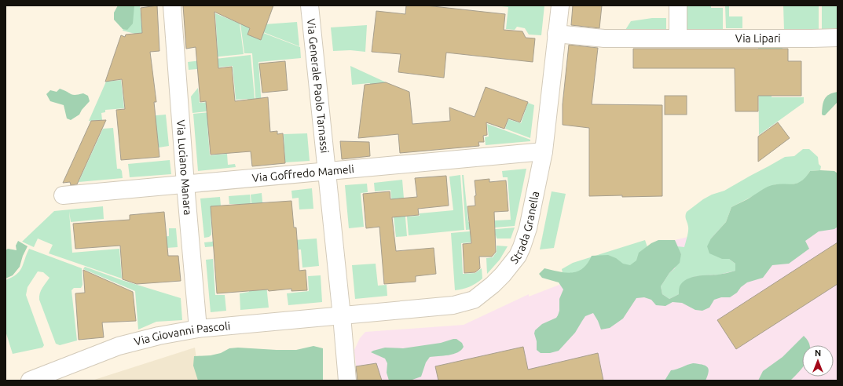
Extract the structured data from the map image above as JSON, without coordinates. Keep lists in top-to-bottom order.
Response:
{
  "streets": {
    "street": [
      "Via Lipari",
      "Via Generale Paolo Tarnassi",
      "Via Luciano Manara",
      "Via Goffredo Mameli",
      "Strada Granella",
      "Via Giovanni Pascoli"
    ]
  },
  "crossings": [
    ["Via Lipari", "Strada Granella"],
    ["Via Generale Paolo Tarnassi", "Via Goffredo Mameli"],
    ["Via Generale Paolo Tarnassi", "Strada Granella"],
    ["Via Generale Paolo Tarnassi", "Via Giovanni Pascoli"],
    ["Via Luciano Manara", "Via Goffredo Mameli"],
    ["Via Luciano Manara", "Via Giovanni Pascoli"],
    ["Via Goffredo Mameli", "Strada Granella"],
    ["Strada Granella", "Via Giovanni Pascoli"]
  ],
  "north": "top"
}
